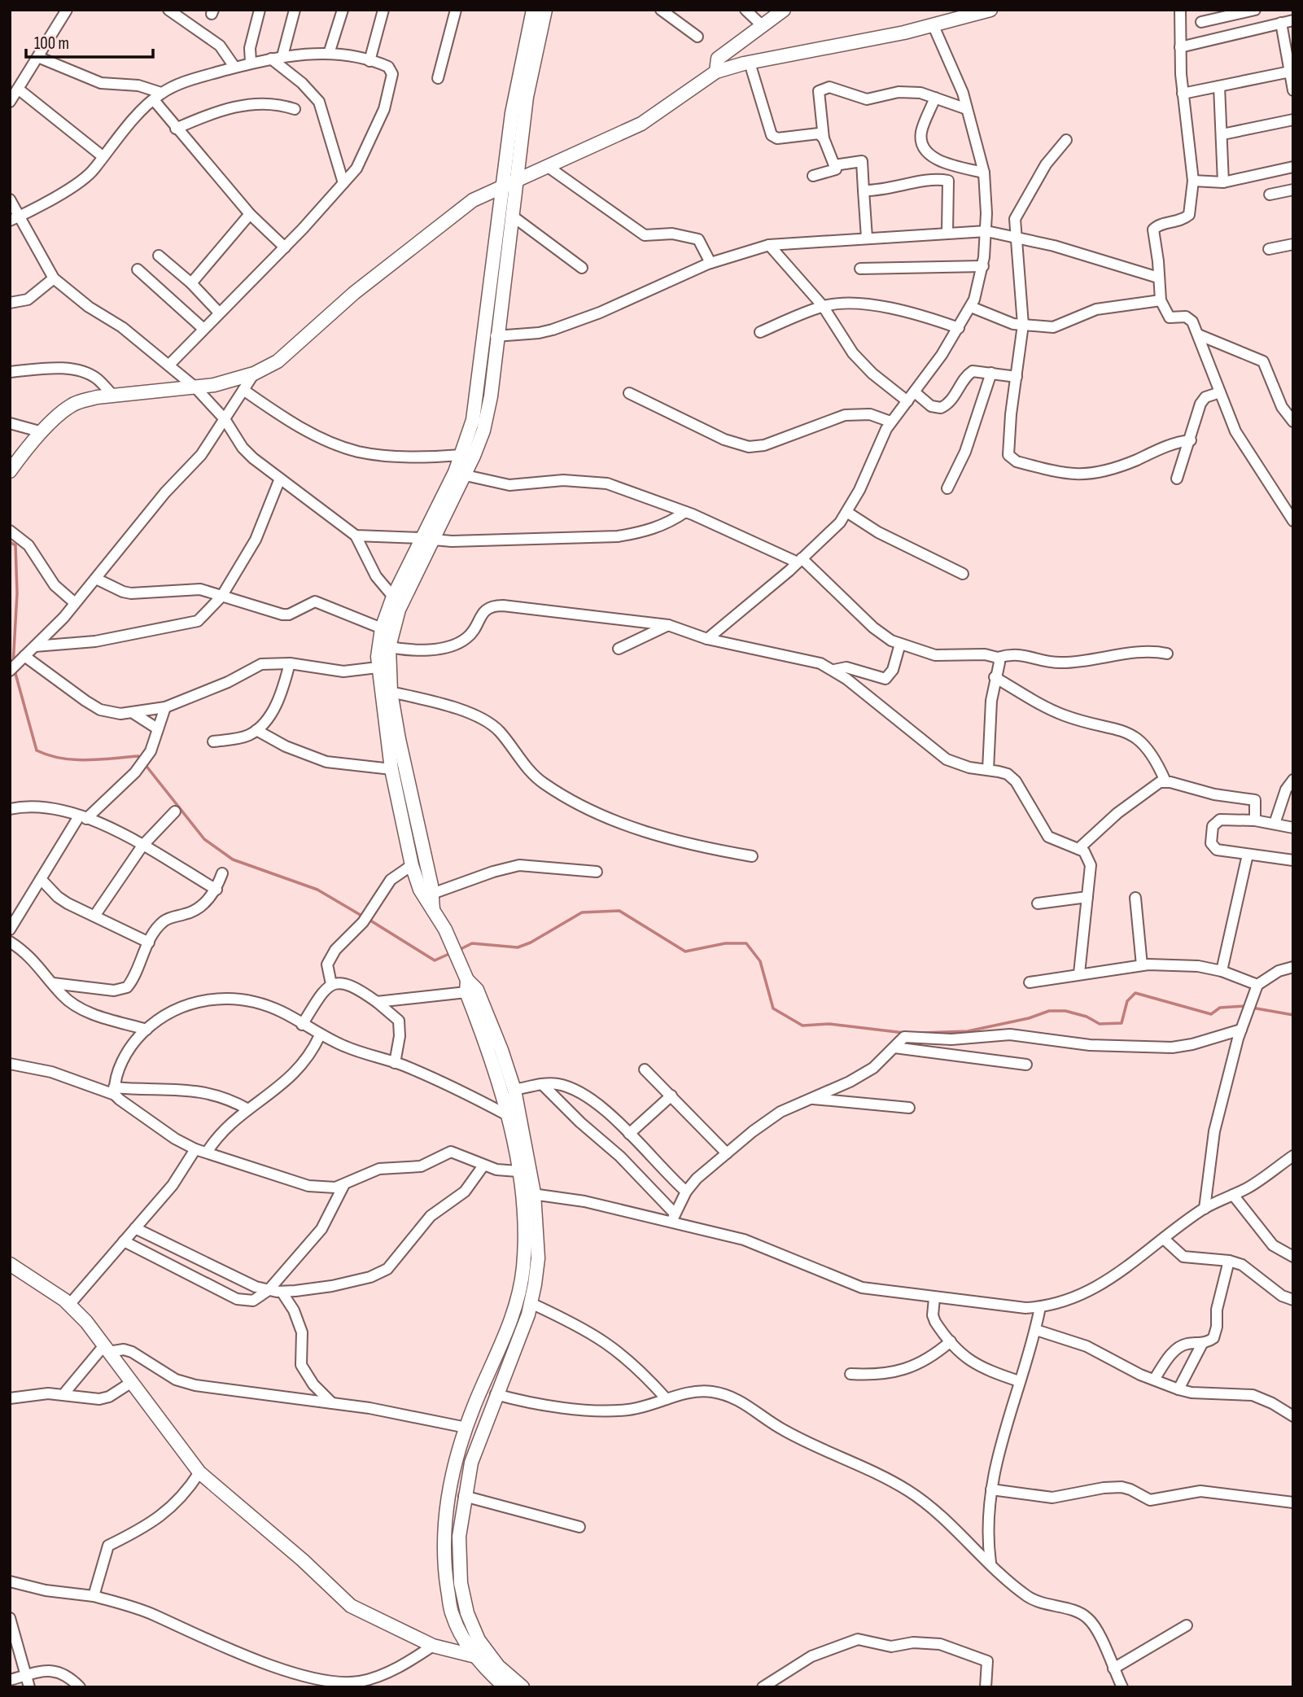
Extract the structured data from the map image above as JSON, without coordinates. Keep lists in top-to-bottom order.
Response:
{
  "scale_bar": "100 m"
}
